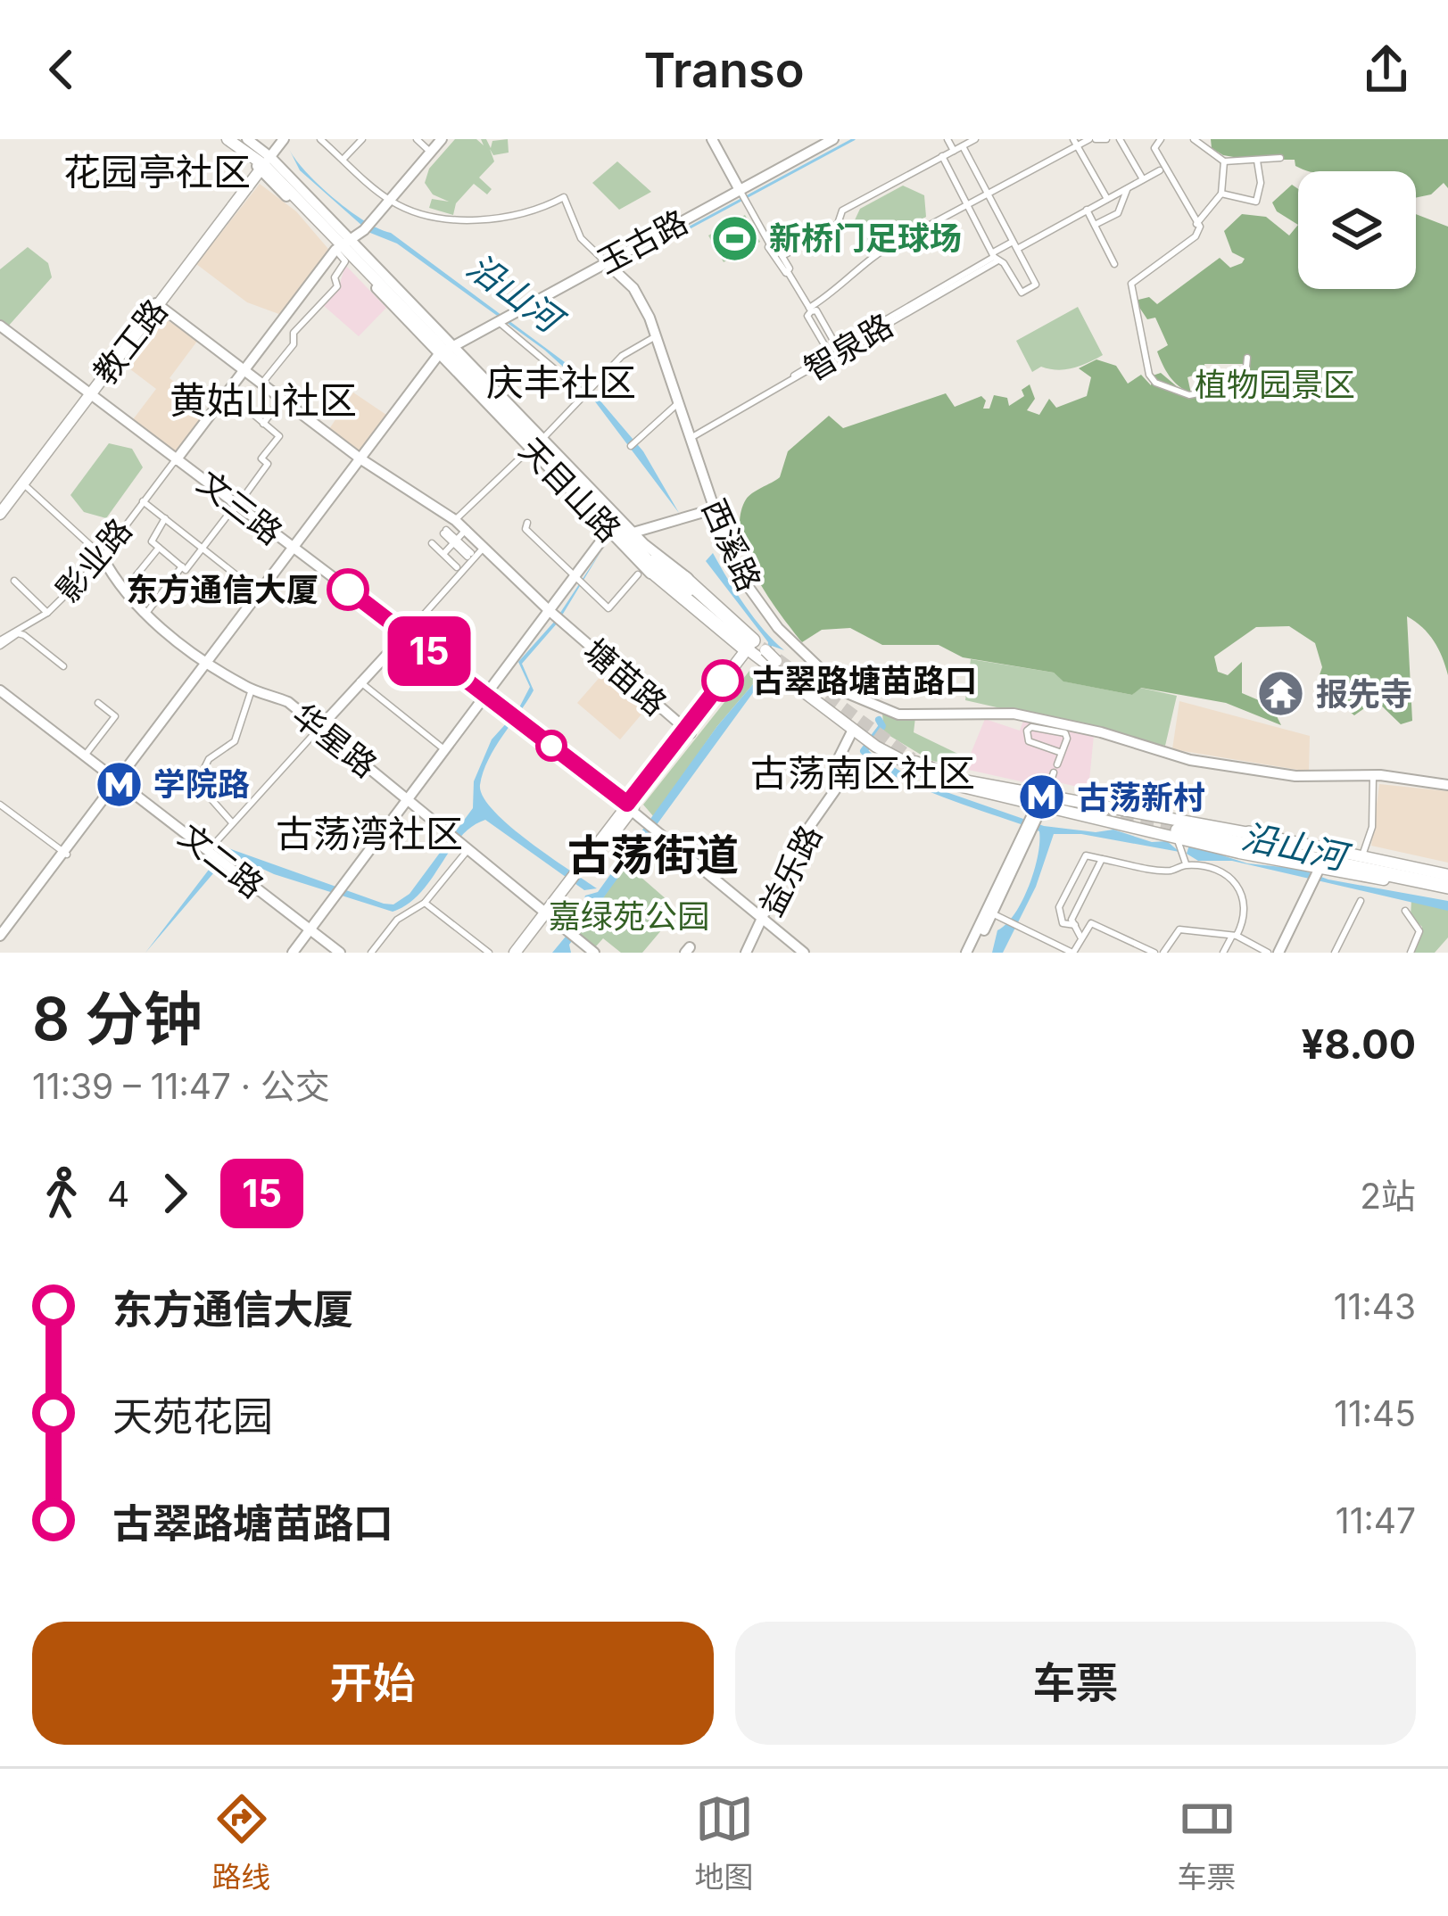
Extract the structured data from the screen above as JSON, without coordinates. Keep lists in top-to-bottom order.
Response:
{
  "streets": {
    "main road": [
      "玉古路",
      "教工路",
      "天目山路",
      "文三路",
      "西溪路",
      "塘苗路",
      "华星路",
      "文二路",
      "益乐路"
    ],
    "street": ["智泉路", "影业路"]
  },
  "crossings": [
    ["玉古路", "天目山路"],
    ["玉古路", "西溪路"],
    ["教工路", "天目山路"],
    ["教工路", "文三路"],
    ["教工路", "塘苗路"],
    ["智泉路", "西溪路"],
    ["天目山路", "益乐路"],
    ["文三路", "影业路"],
    ["文三路", "益乐路"],
    ["影业路", "华星路"]
  ],
  "districts": [
    "花园亭社区",
    "庆丰社区",
    "黄姑山社区",
    "古荡南区社区",
    "古荡湾社区",
    "古荡街道"
  ],
  "water": ["沿山河"],
  "parks": ["植物园景区", "嘉绿苑公园"],
  "places": {
    "sports": ["新桥门足球场"],
    "other": ["东方通信大厦", "古翠路塘苗路口"],
    "temple": ["报先寺"],
    "metro station": ["学院路", "古荡新村"]
  },
  "lines": ["bus line 15"],
  "page": {
    "header": "Transo",
    "on_map": "15",
    "heading": ["8 分钟", "11:39 – 11:47 · 公交", "¥8.00"],
    "legs": ["4", "15", "2站"],
    "list": [
      {
        "name": "东方通信大厦",
        "value": "11:43"
      },
      {
        "name": "天苑花园",
        "value": "11:45"
      },
      {
        "name": "古翠路塘苗路口",
        "value": "11:47"
      }
    ],
    "buttons": ["开始", "车票"],
    "tabs": ["路线", "地图", "车票"]
  }
}
